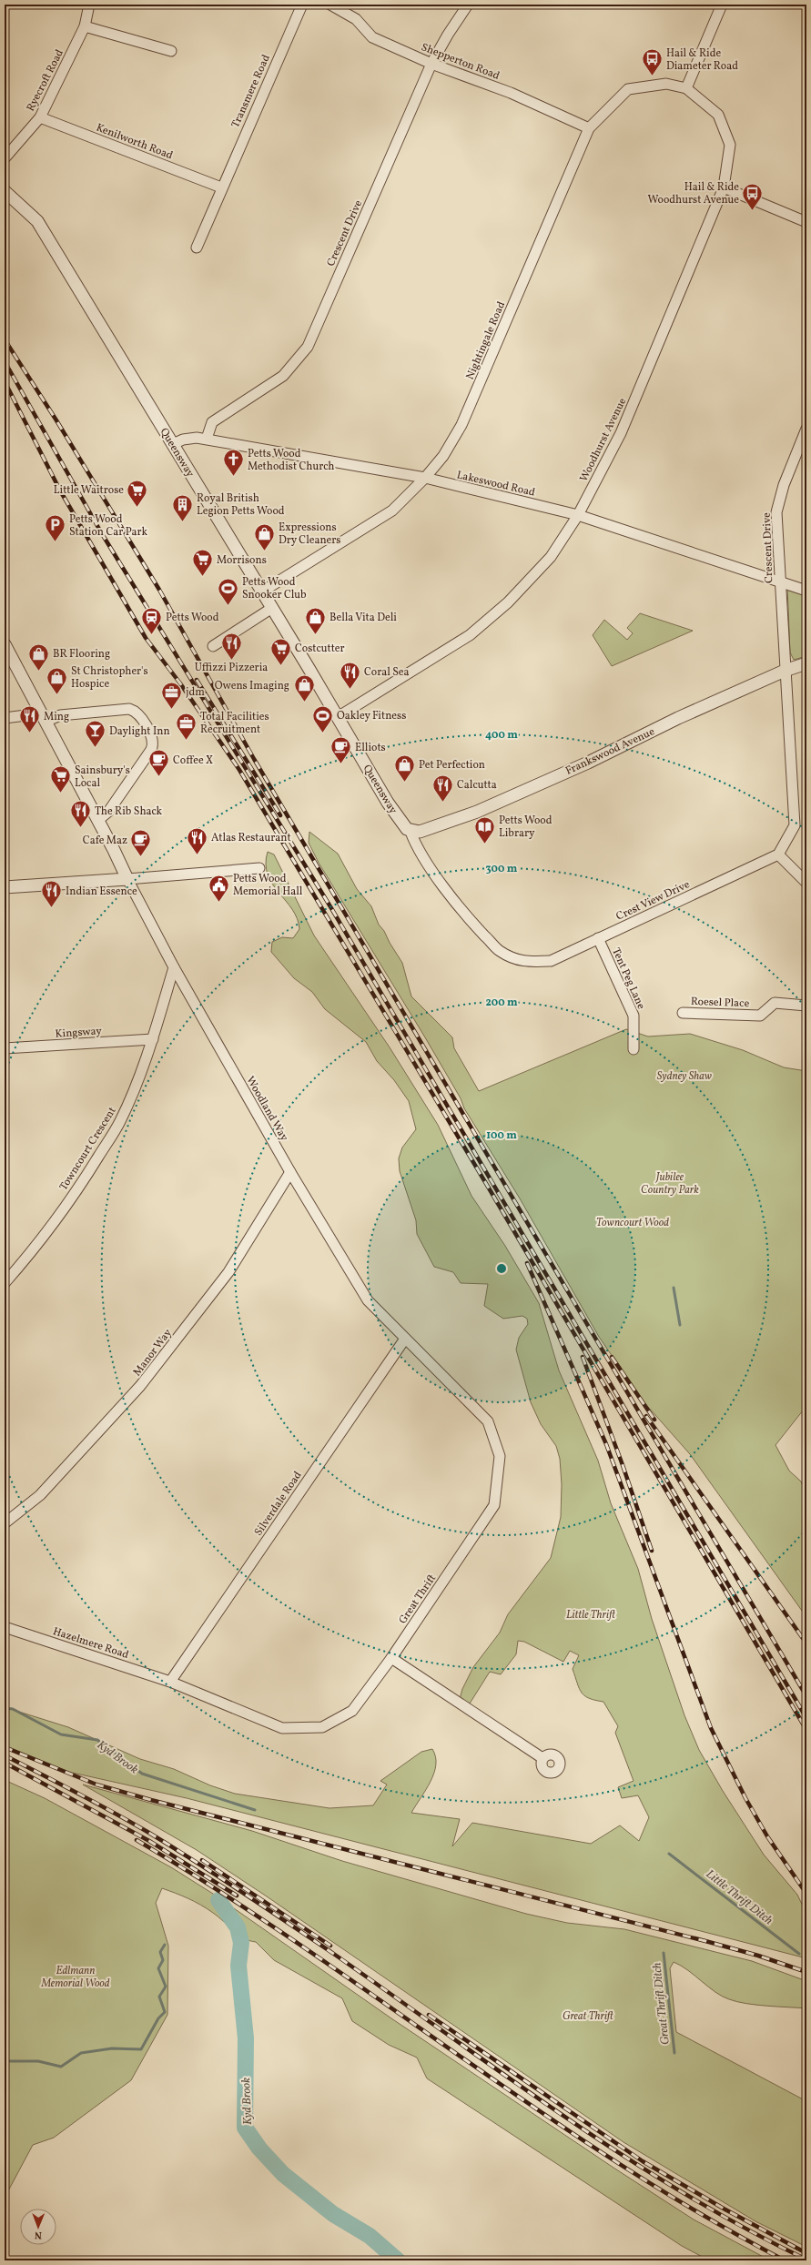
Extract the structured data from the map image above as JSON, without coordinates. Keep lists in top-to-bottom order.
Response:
{
  "streets": {
    "street": [
      "Shepperton Road",
      "Ryecroft Road",
      "Transmere Road",
      "Kenilworth Road",
      "Crescent Drive",
      "Nightingale Road",
      "Woodhurst Avenue",
      "Queensway",
      "Lakeswood Road",
      "Frankswood Avenue",
      "Crest View Drive",
      "Tent Peg Lane",
      "Roesel Place",
      "Kingsway",
      "Woodland Way",
      "Towncourt Crescent",
      "Manor Way",
      "Silverdale Road",
      "Great Thrift",
      "Hazelmere Road"
    ]
  },
  "crossings": [
    ["Shepperton Road", "Crescent Drive"],
    ["Shepperton Road", "Nightingale Road"],
    ["Ryecroft Road", "Kenilworth Road"],
    ["Transmere Road", "Kenilworth Road"],
    ["Crescent Drive", "Lakeswood Road"],
    ["Crescent Drive", "Frankswood Avenue"],
    ["Nightingale Road", "Woodhurst Avenue"],
    ["Nightingale Road", "Queensway"],
    ["Nightingale Road", "Lakeswood Road"],
    ["Woodhurst Avenue", "Queensway"],
    ["Woodhurst Avenue", "Lakeswood Road"],
    ["Queensway", "Lakeswood Road"],
    ["Queensway", "Frankswood Avenue"],
    ["Queensway", "Crest View Drive"],
    ["Frankswood Avenue", "Crest View Drive"],
    ["Crest View Drive", "Tent Peg Lane"],
    ["Kingsway", "Towncourt Crescent"],
    ["Woodland Way", "Towncourt Crescent"],
    ["Woodland Way", "Manor Way"],
    ["Woodland Way", "Silverdale Road"],
    ["Woodland Way", "Great Thrift"],
    ["Silverdale Road", "Great Thrift"],
    ["Silverdale Road", "Hazelmere Road"],
    ["Great Thrift", "Hazelmere Road"]
  ],
  "water": ["Kyd Brook", "Little Thrift Ditch", "Great Thrift Ditch"],
  "parks": [
    "Sydney Shaw",
    "Jubilee Country Park",
    "Towncourt Wood",
    "Little Thrift",
    "Edlmann Memorial Wood",
    "Great Thrift"
  ],
  "places": {
    "bus stop": ["Hail & Ride Diameter Road", "Hail & Ride Woodhurst Avenue"],
    "church": ["Petts Wood Methodist Church"],
    "supermarket": [
      "Little Waitrose",
      "Morrisons",
      "Costcutter",
      "Sainsbury's Local"
    ],
    "building": ["Royal British Legion Petts Wood"],
    "parking": ["Petts Wood Station Car Park"],
    "shop": [
      "Expressions Dry Cleaners",
      "Bella Vita Deli",
      "BR Flooring",
      "St Christopher's Hospice",
      "Owens Imaging",
      "Pet Perfection"
    ],
    "sports": ["Petts Wood Snooker Club", "Oakley Fitness"],
    "station": ["Petts Wood"],
    "restaurant": [
      "Uffizzi Pizzeria",
      "Coral Sea",
      "Ming",
      "Calcutta",
      "The Rib Shack",
      "Atlas Restaurant",
      "Indian Essence"
    ],
    "office": ["jdm", "Total Facilities Recruitment"],
    "bar": ["Daylight Inn"],
    "cafe": ["Elliots", "Coffee X", "Cafe Maz"],
    "library": ["Petts Wood Library"],
    "public building": ["Petts Wood Memorial Hall"]
  },
  "north": "bottom",
  "rings": [
    "400 m",
    "300 m",
    "200 m",
    "100 m"
  ]
}
